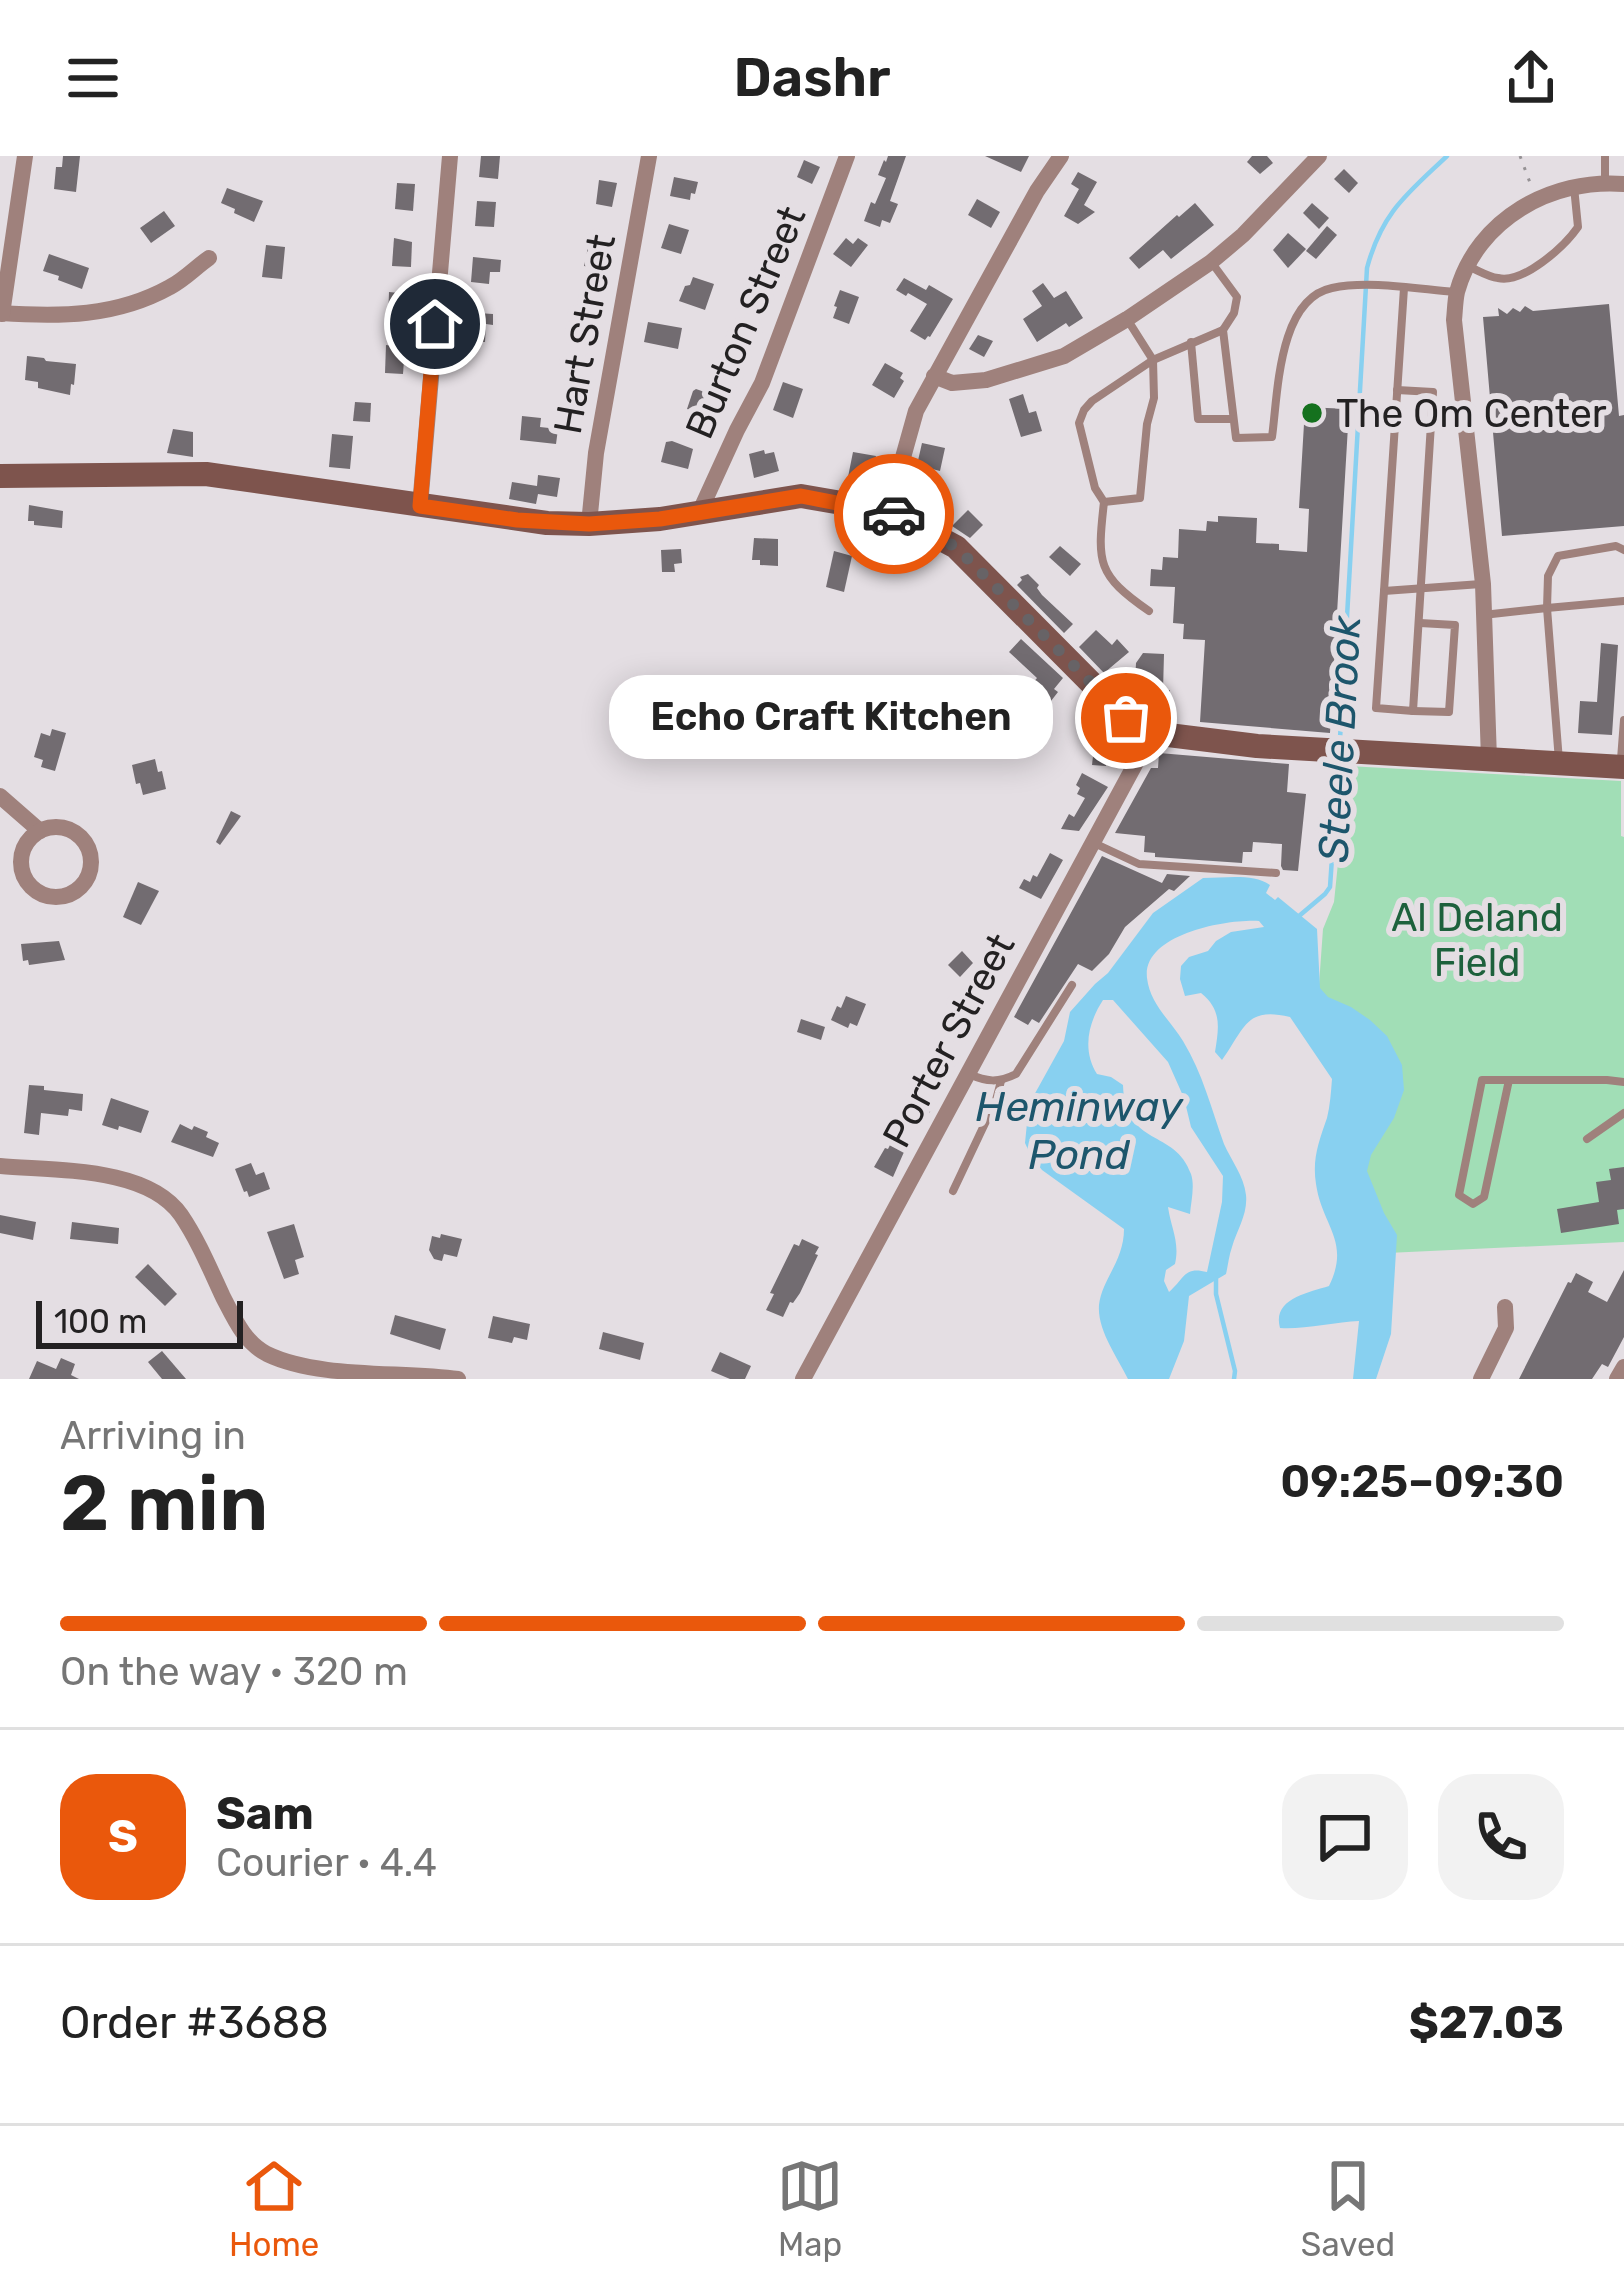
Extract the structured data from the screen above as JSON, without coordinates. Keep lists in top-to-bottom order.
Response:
{
  "streets": {
    "street": ["Burton Street", "Hart Street", "Porter Street"]
  },
  "water": ["Steele Brook", "Heminway Pond"],
  "parks": ["Al Deland Field"],
  "places": ["The Om Center", "Echo Craft Kitchen"],
  "scale_bar": "100 m",
  "page": {
    "header": "Dashr",
    "bubble": "Echo Craft Kitchen",
    "scale": "100 m",
    "heading": ["2 min", "Arriving in", "09:25–09:30"],
    "panel": [
      "Sam",
      "Courier · 4.4",
      "Order #3688",
      "$27.03"
    ],
    "bar": "On the way · 320 m",
    "round": "S",
    "tabs": ["Home", "Map", "Saved"]
  }
}
